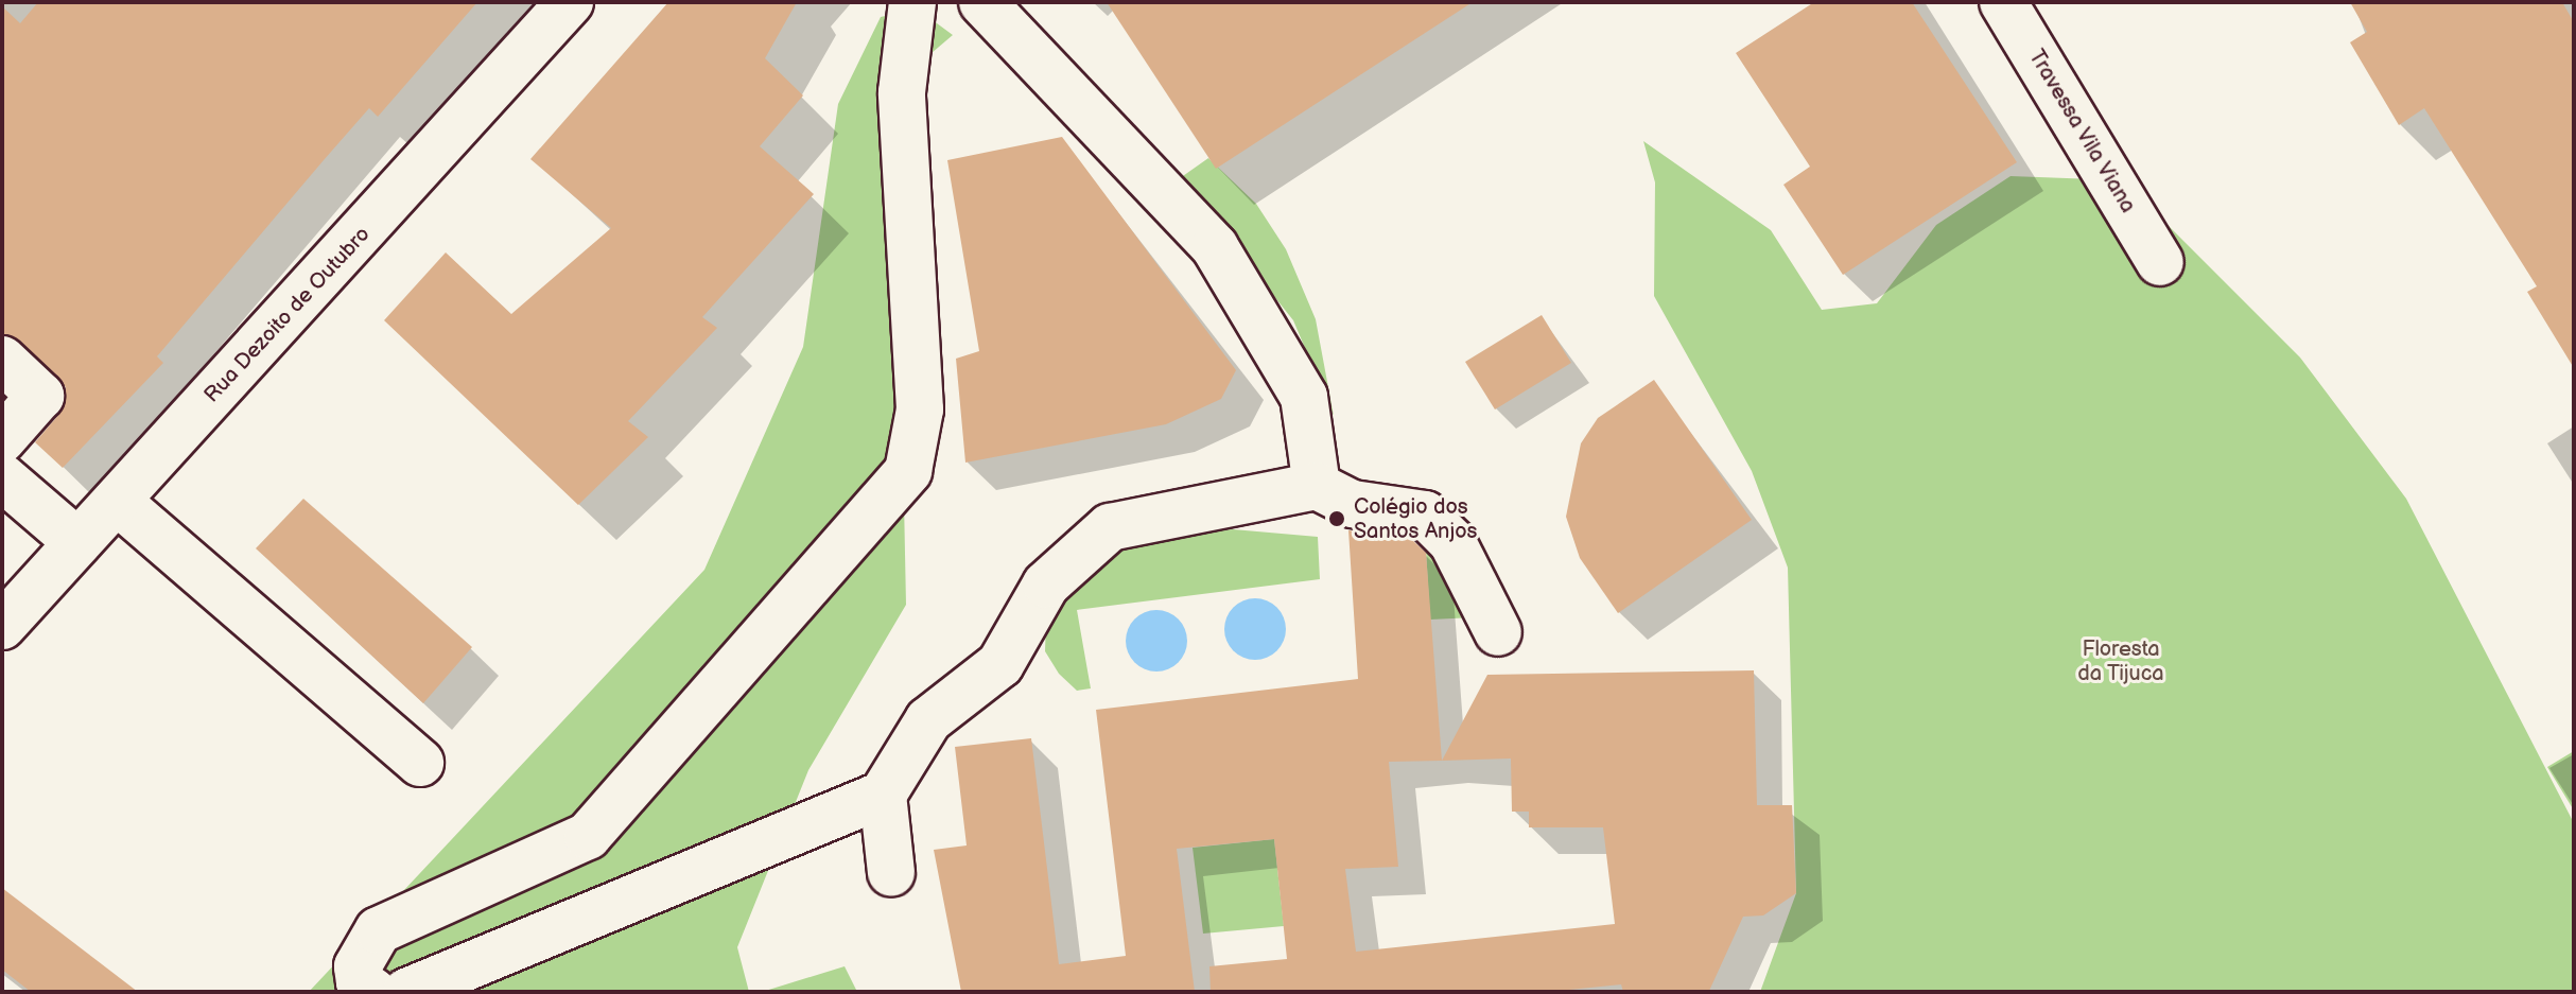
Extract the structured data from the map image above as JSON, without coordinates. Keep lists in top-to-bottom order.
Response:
{
  "streets": {
    "street": ["Travessa Vila Viana", "Rua Dezoito de Outubro"]
  },
  "parks": ["Floresta da Tijuca"],
  "places": ["Colégio dos Santos Anjos"]
}
